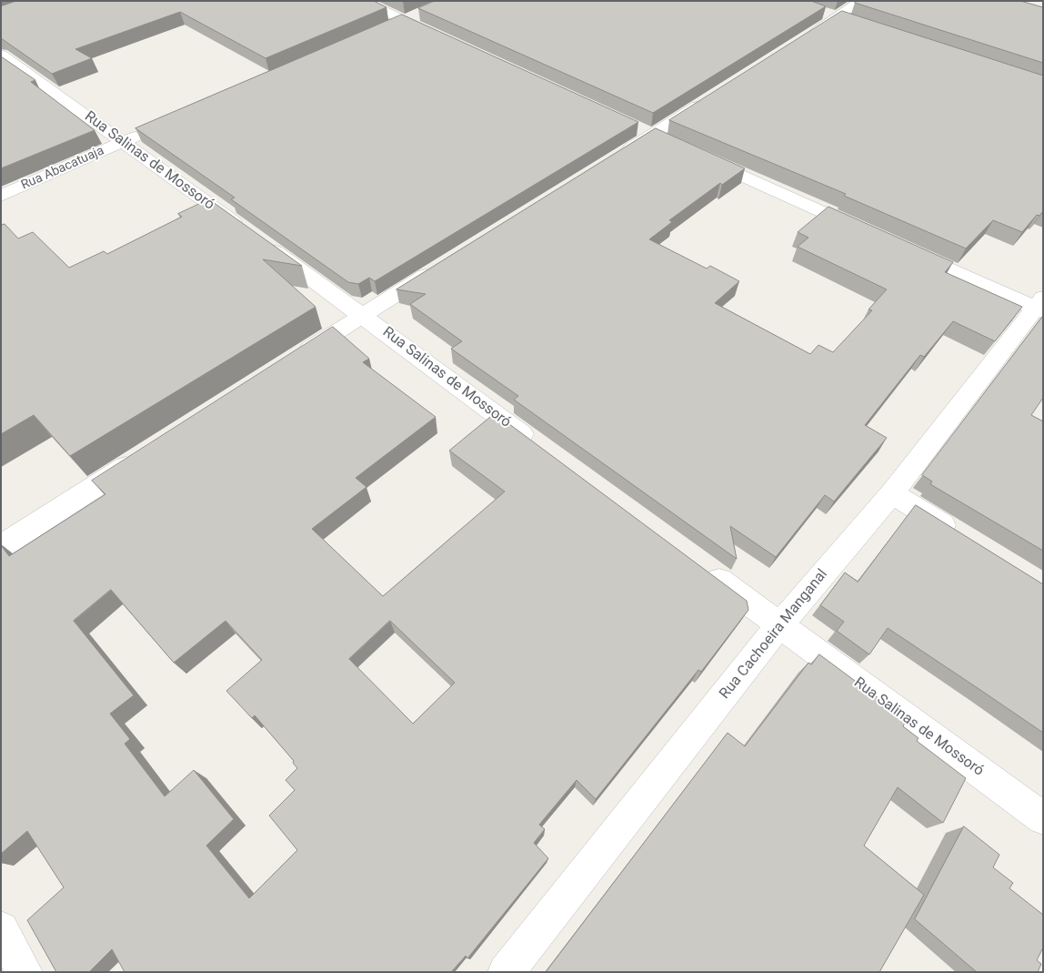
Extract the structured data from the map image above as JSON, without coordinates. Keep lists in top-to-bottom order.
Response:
{
  "streets": {
    "street": ["Rua Salinas de Mossoró", "Rua Abacatuaja", "Rua Cachoeira Manganal"]
  },
  "crossings": [
    ["Rua Salinas de Mossoró", "Rua Abacatuaja"],
    ["Rua Salinas de Mossoró", "Rua Cachoeira Manganal"]
  ]
}
